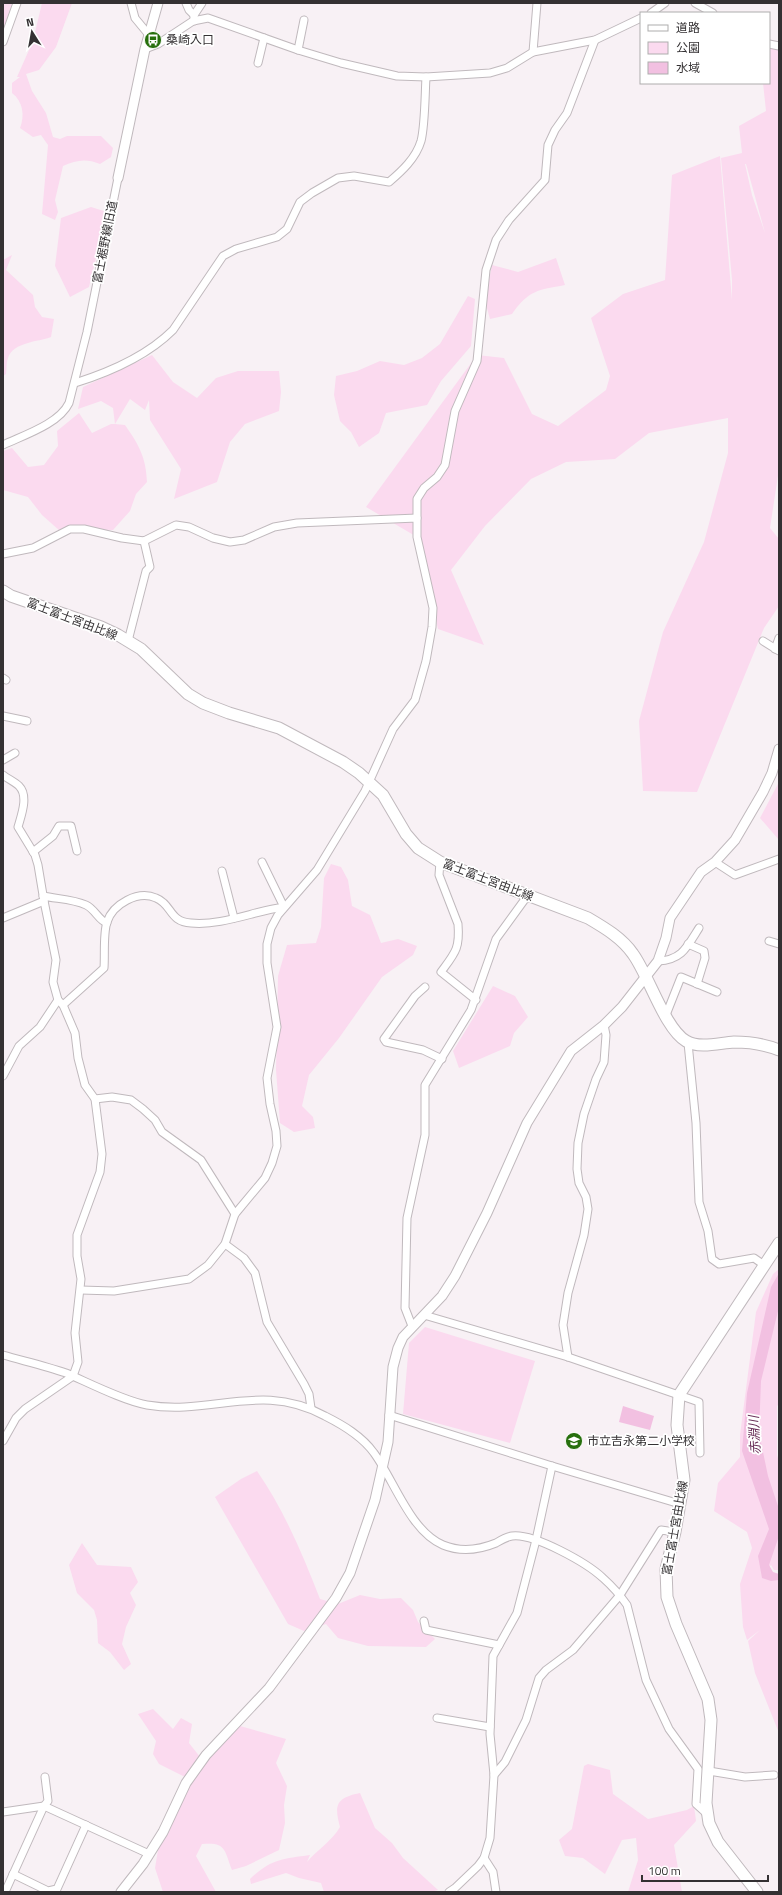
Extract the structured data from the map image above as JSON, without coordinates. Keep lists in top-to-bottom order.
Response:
{
  "streets": {
    "main road": ["富士富士宮由比線"],
    "street": ["富士裾野線旧道"]
  },
  "water": ["赤淵川"],
  "places": {
    "bus stop": ["桑崎入口"],
    "school or university": ["市立吉永第二小学校"]
  },
  "legend": ["道路", "公園", "水域"],
  "scale_bar": "100 m",
  "north": "top"
}
